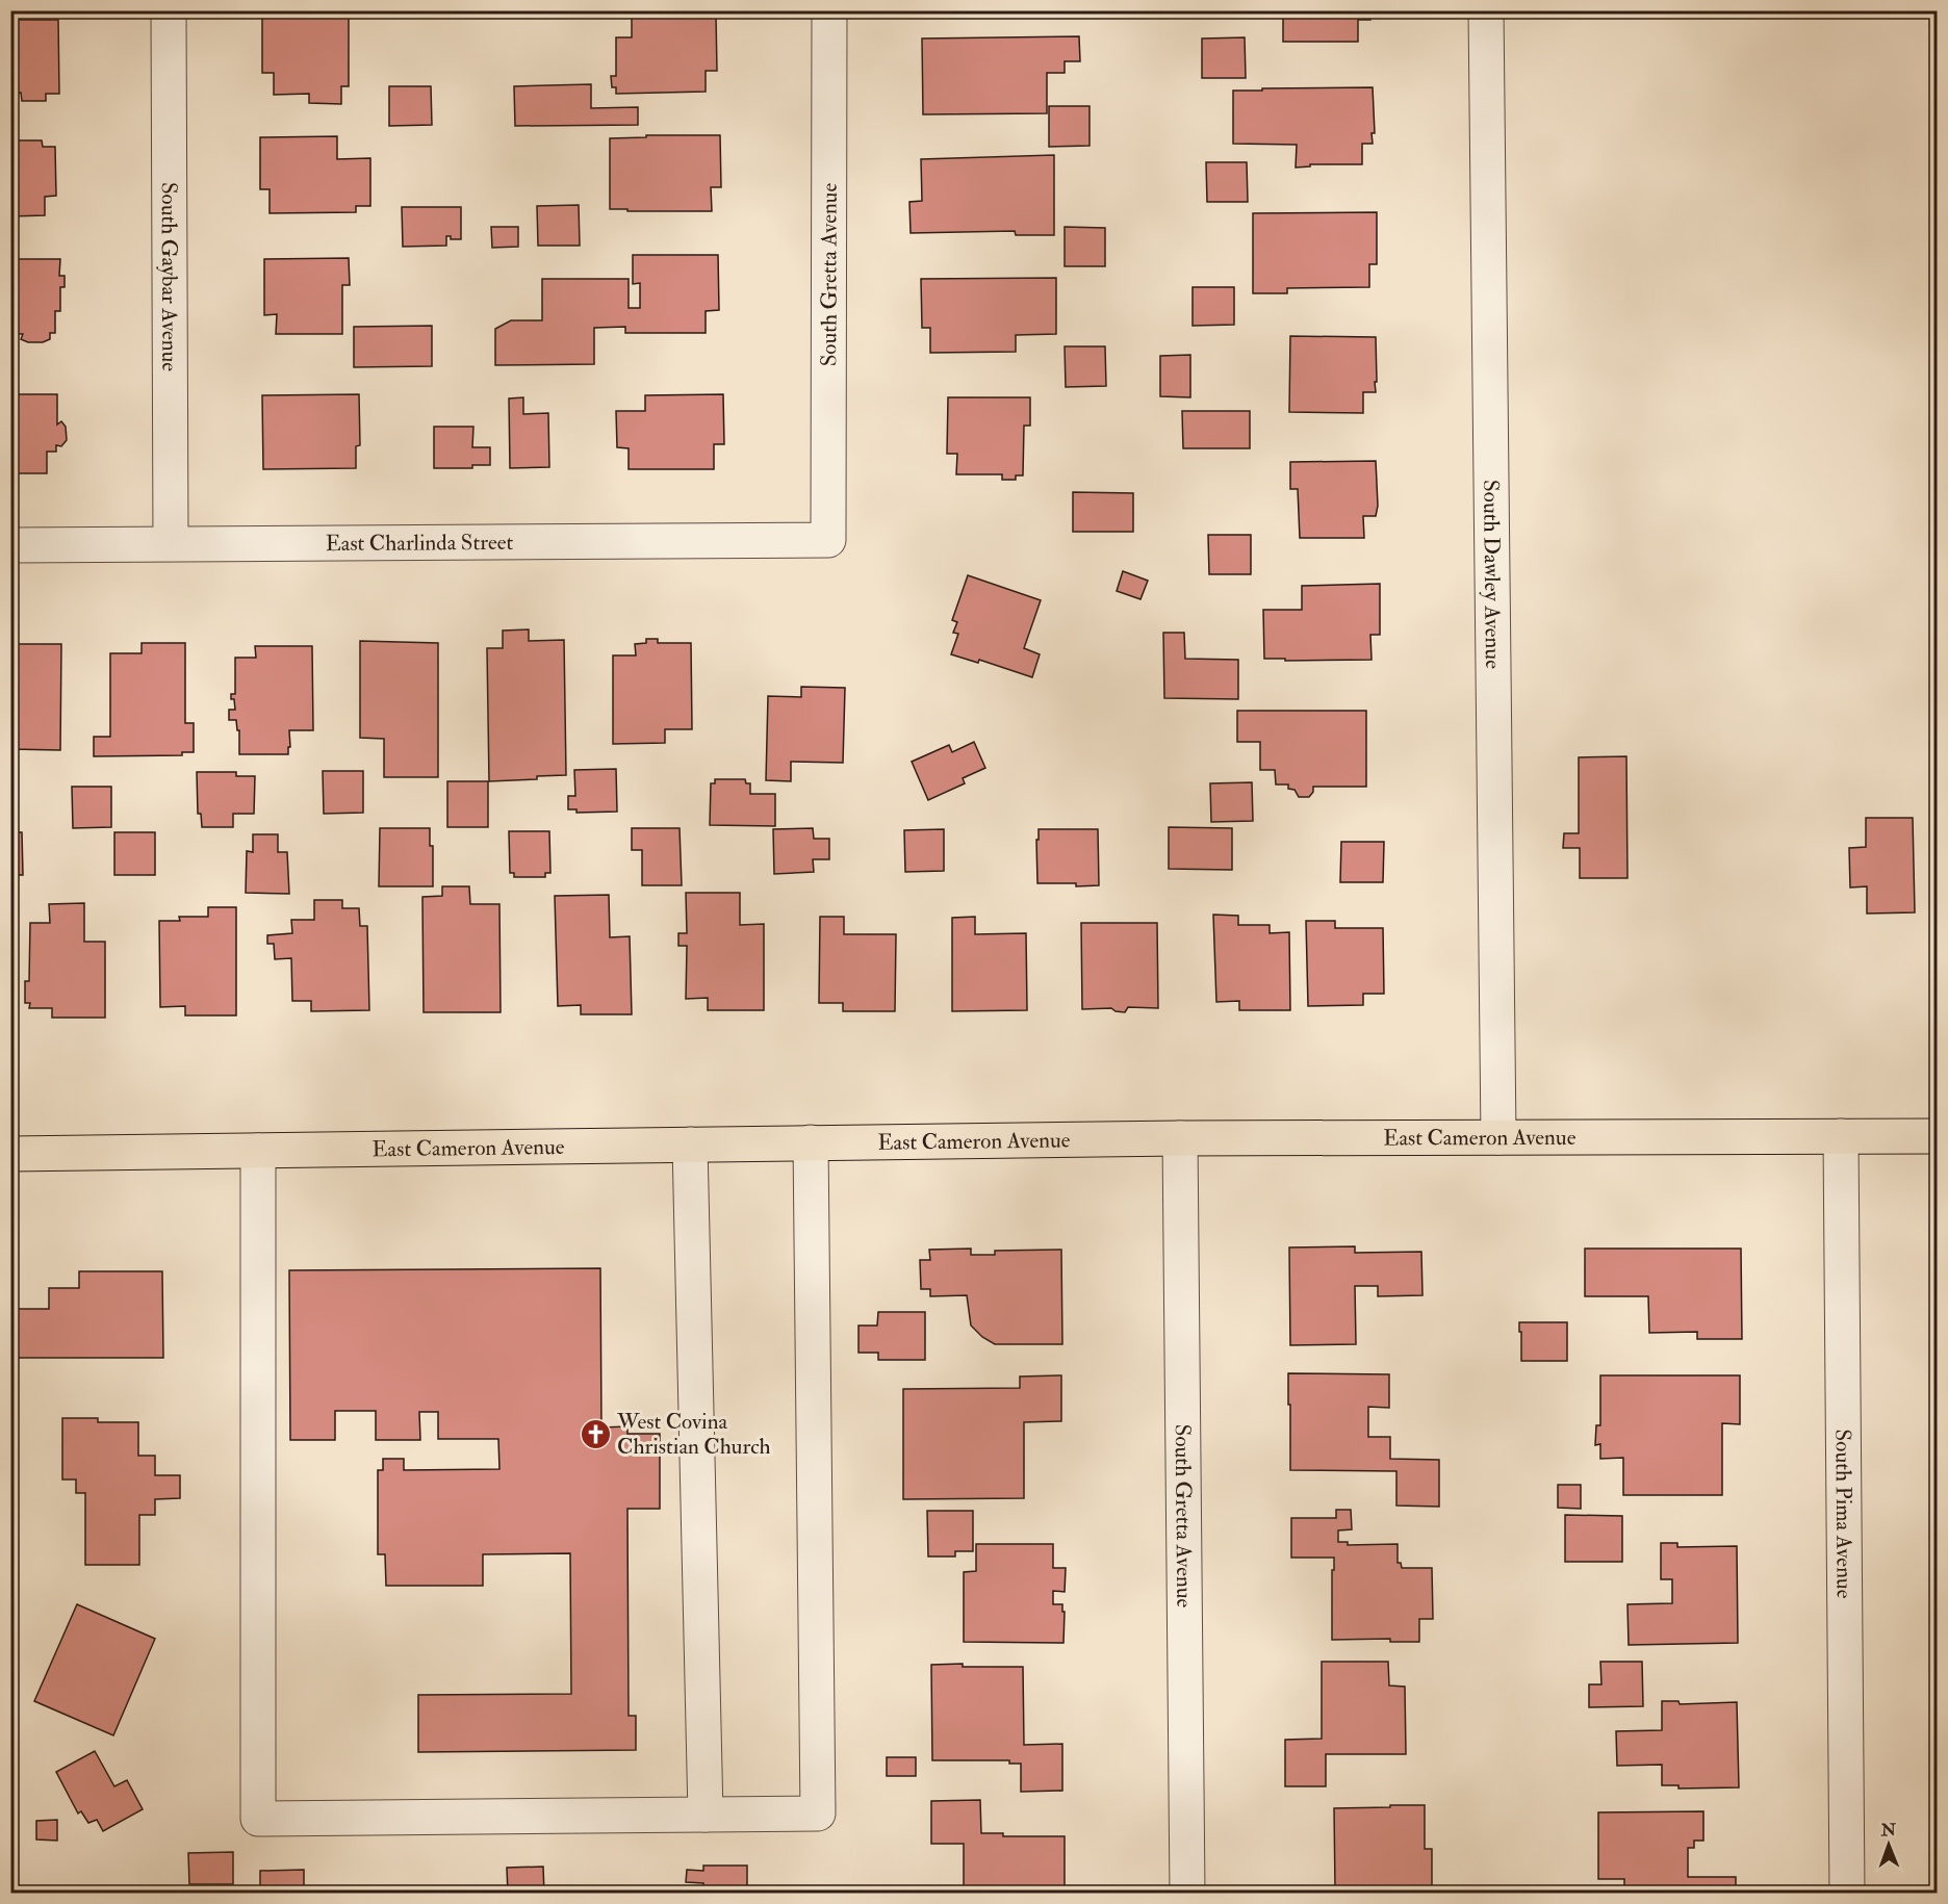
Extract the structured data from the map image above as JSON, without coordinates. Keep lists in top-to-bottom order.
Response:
{
  "streets": {
    "main road": ["East Cameron Avenue"],
    "street": [
      "South Gretta Avenue",
      "South Gaybar Avenue",
      "East Charlinda Street",
      "South Dawley Avenue",
      "South Pima Avenue"
    ]
  },
  "crossings": [
    ["South Gretta Avenue", "East Charlinda Street"],
    ["South Gretta Avenue", "East Cameron Avenue"],
    ["South Gaybar Avenue", "East Charlinda Street"],
    ["South Dawley Avenue", "East Cameron Avenue"],
    ["East Cameron Avenue", "South Pima Avenue"]
  ],
  "places": {
    "church": ["West Covina Christian Church"]
  },
  "north": "top"
}
